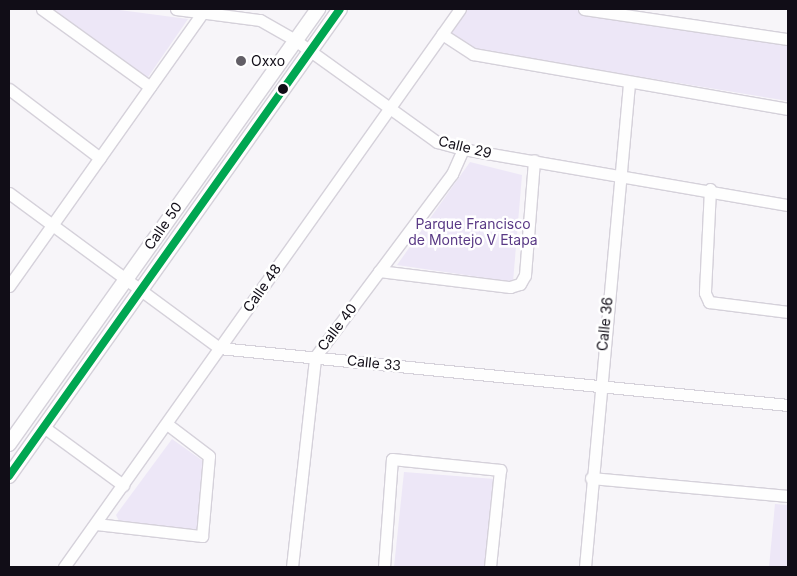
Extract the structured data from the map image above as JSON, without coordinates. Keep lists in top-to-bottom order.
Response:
{
  "streets": {
    "main road": ["Calle 50"],
    "street": [
      "Calle 29",
      "Calle 48",
      "Calle 36",
      "Calle 40",
      "Calle 33"
    ]
  },
  "crossings": [
    ["Calle 29", "Calle 50"],
    ["Calle 29", "Calle 48"],
    ["Calle 29", "Calle 36"],
    ["Calle 29", "Calle 40"],
    ["Calle 48", "Calle 33"],
    ["Calle 36", "Calle 33"],
    ["Calle 40", "Calle 33"]
  ],
  "parks": ["Parque Francisco de Montejo V Etapa"],
  "places": ["Oxxo"]
}
